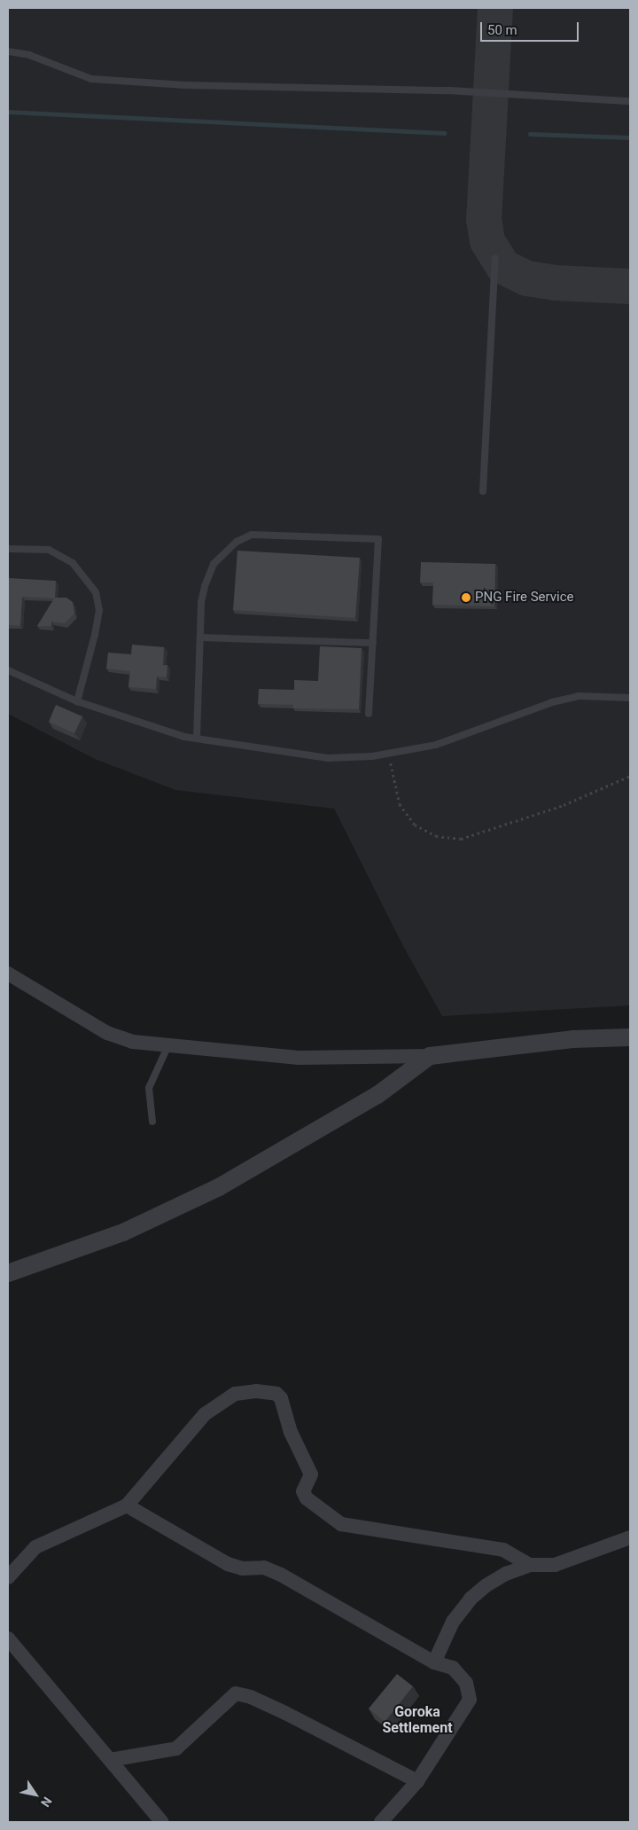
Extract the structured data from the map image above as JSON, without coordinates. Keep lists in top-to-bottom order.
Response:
{
  "districts": ["Goroka Settlement"],
  "places": ["PNG Fire Service"],
  "scale_bar": "50 m",
  "north": "bottom right"
}
